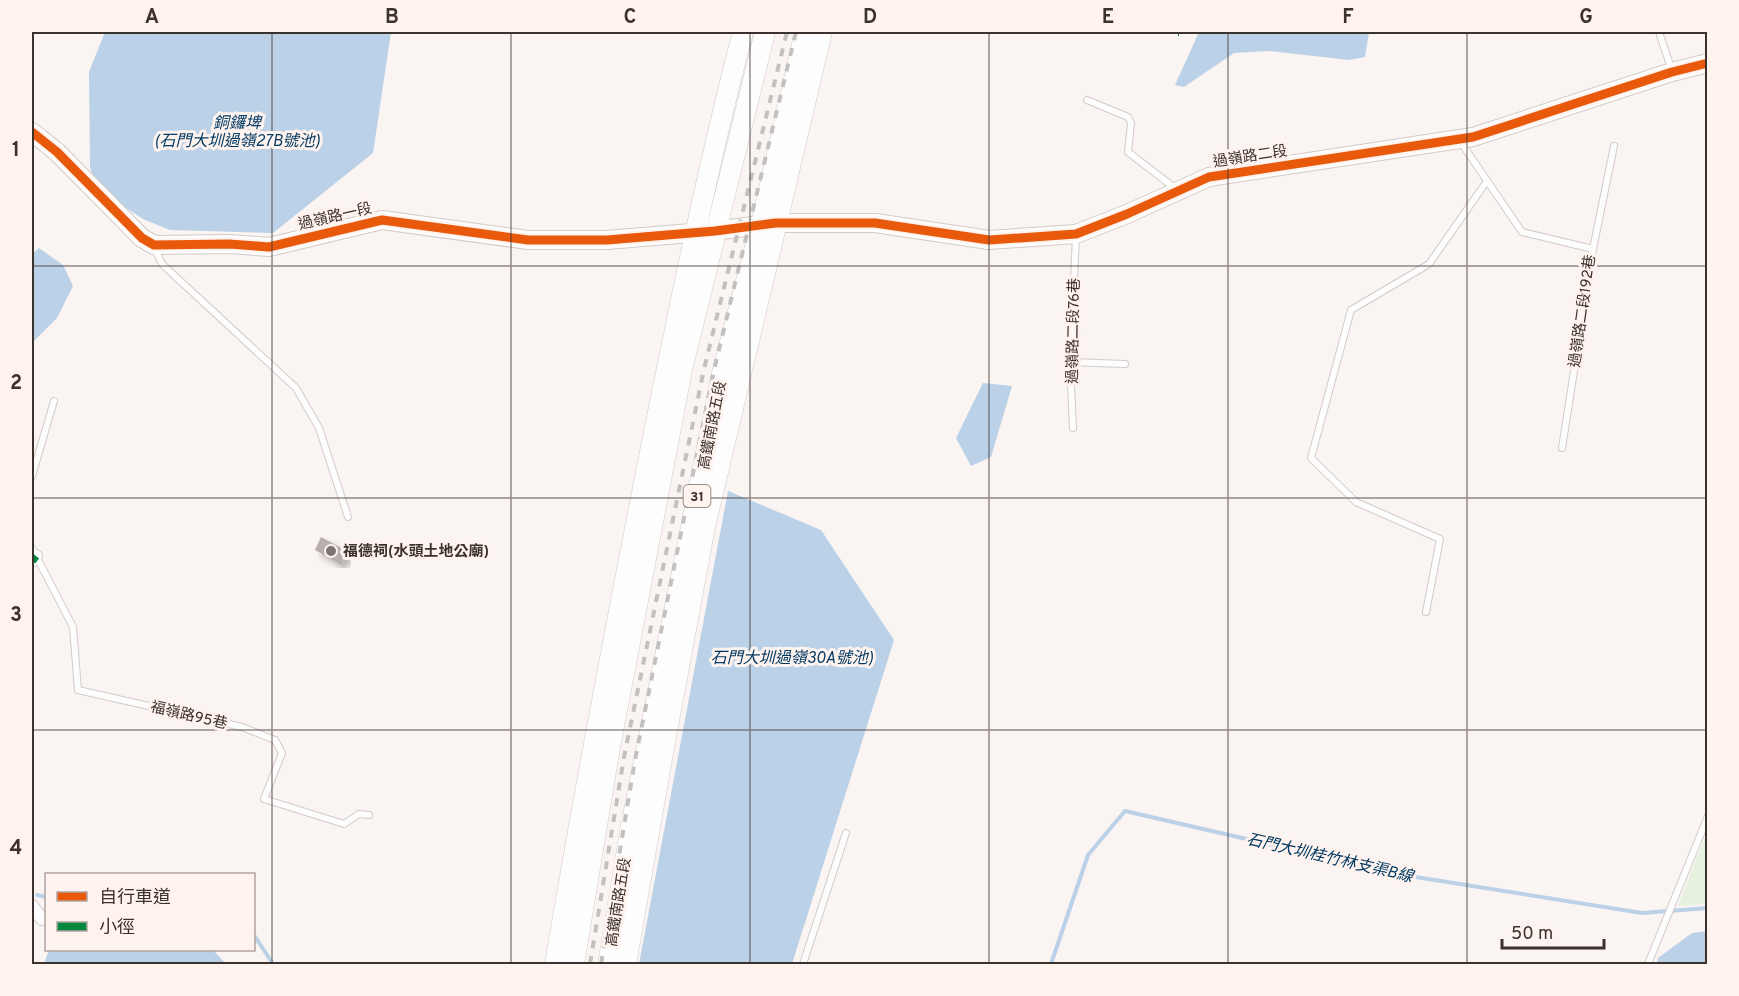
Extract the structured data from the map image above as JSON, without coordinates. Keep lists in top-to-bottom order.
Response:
{
  "streets": {
    "main road": ["高鐵南路五段", "31"],
    "street": ["過嶺路二段", "過嶺路一段"],
    "lane": ["過嶺路二段192巷", "過嶺路二段76巷", "福嶺路95巷"]
  },
  "crossings": [
    ["過嶺路二段", "過嶺路一段"],
    ["過嶺路二段", "過嶺路二段192巷"],
    ["過嶺路二段", "過嶺路二段76巷"],
    ["過嶺路二段", "高鐵南路五段"],
    ["過嶺路一段", "高鐵南路五段"]
  ],
  "water": ["銅鑼埤 (石門大圳過嶺27B號池)", "石門大圳過嶺30A號池)", "石門大圳桂竹林支渠B線"],
  "places": ["福德祠(水頭土地公廟)"],
  "legend": ["自行車道", "小徑"],
  "scale_bar": "50 m",
  "grid": {
    "columns": [
      "A",
      "B",
      "C",
      "D",
      "E",
      "F",
      "G"
    ],
    "rows": [
      "1",
      "2",
      "3",
      "4"
    ]
  }
}
